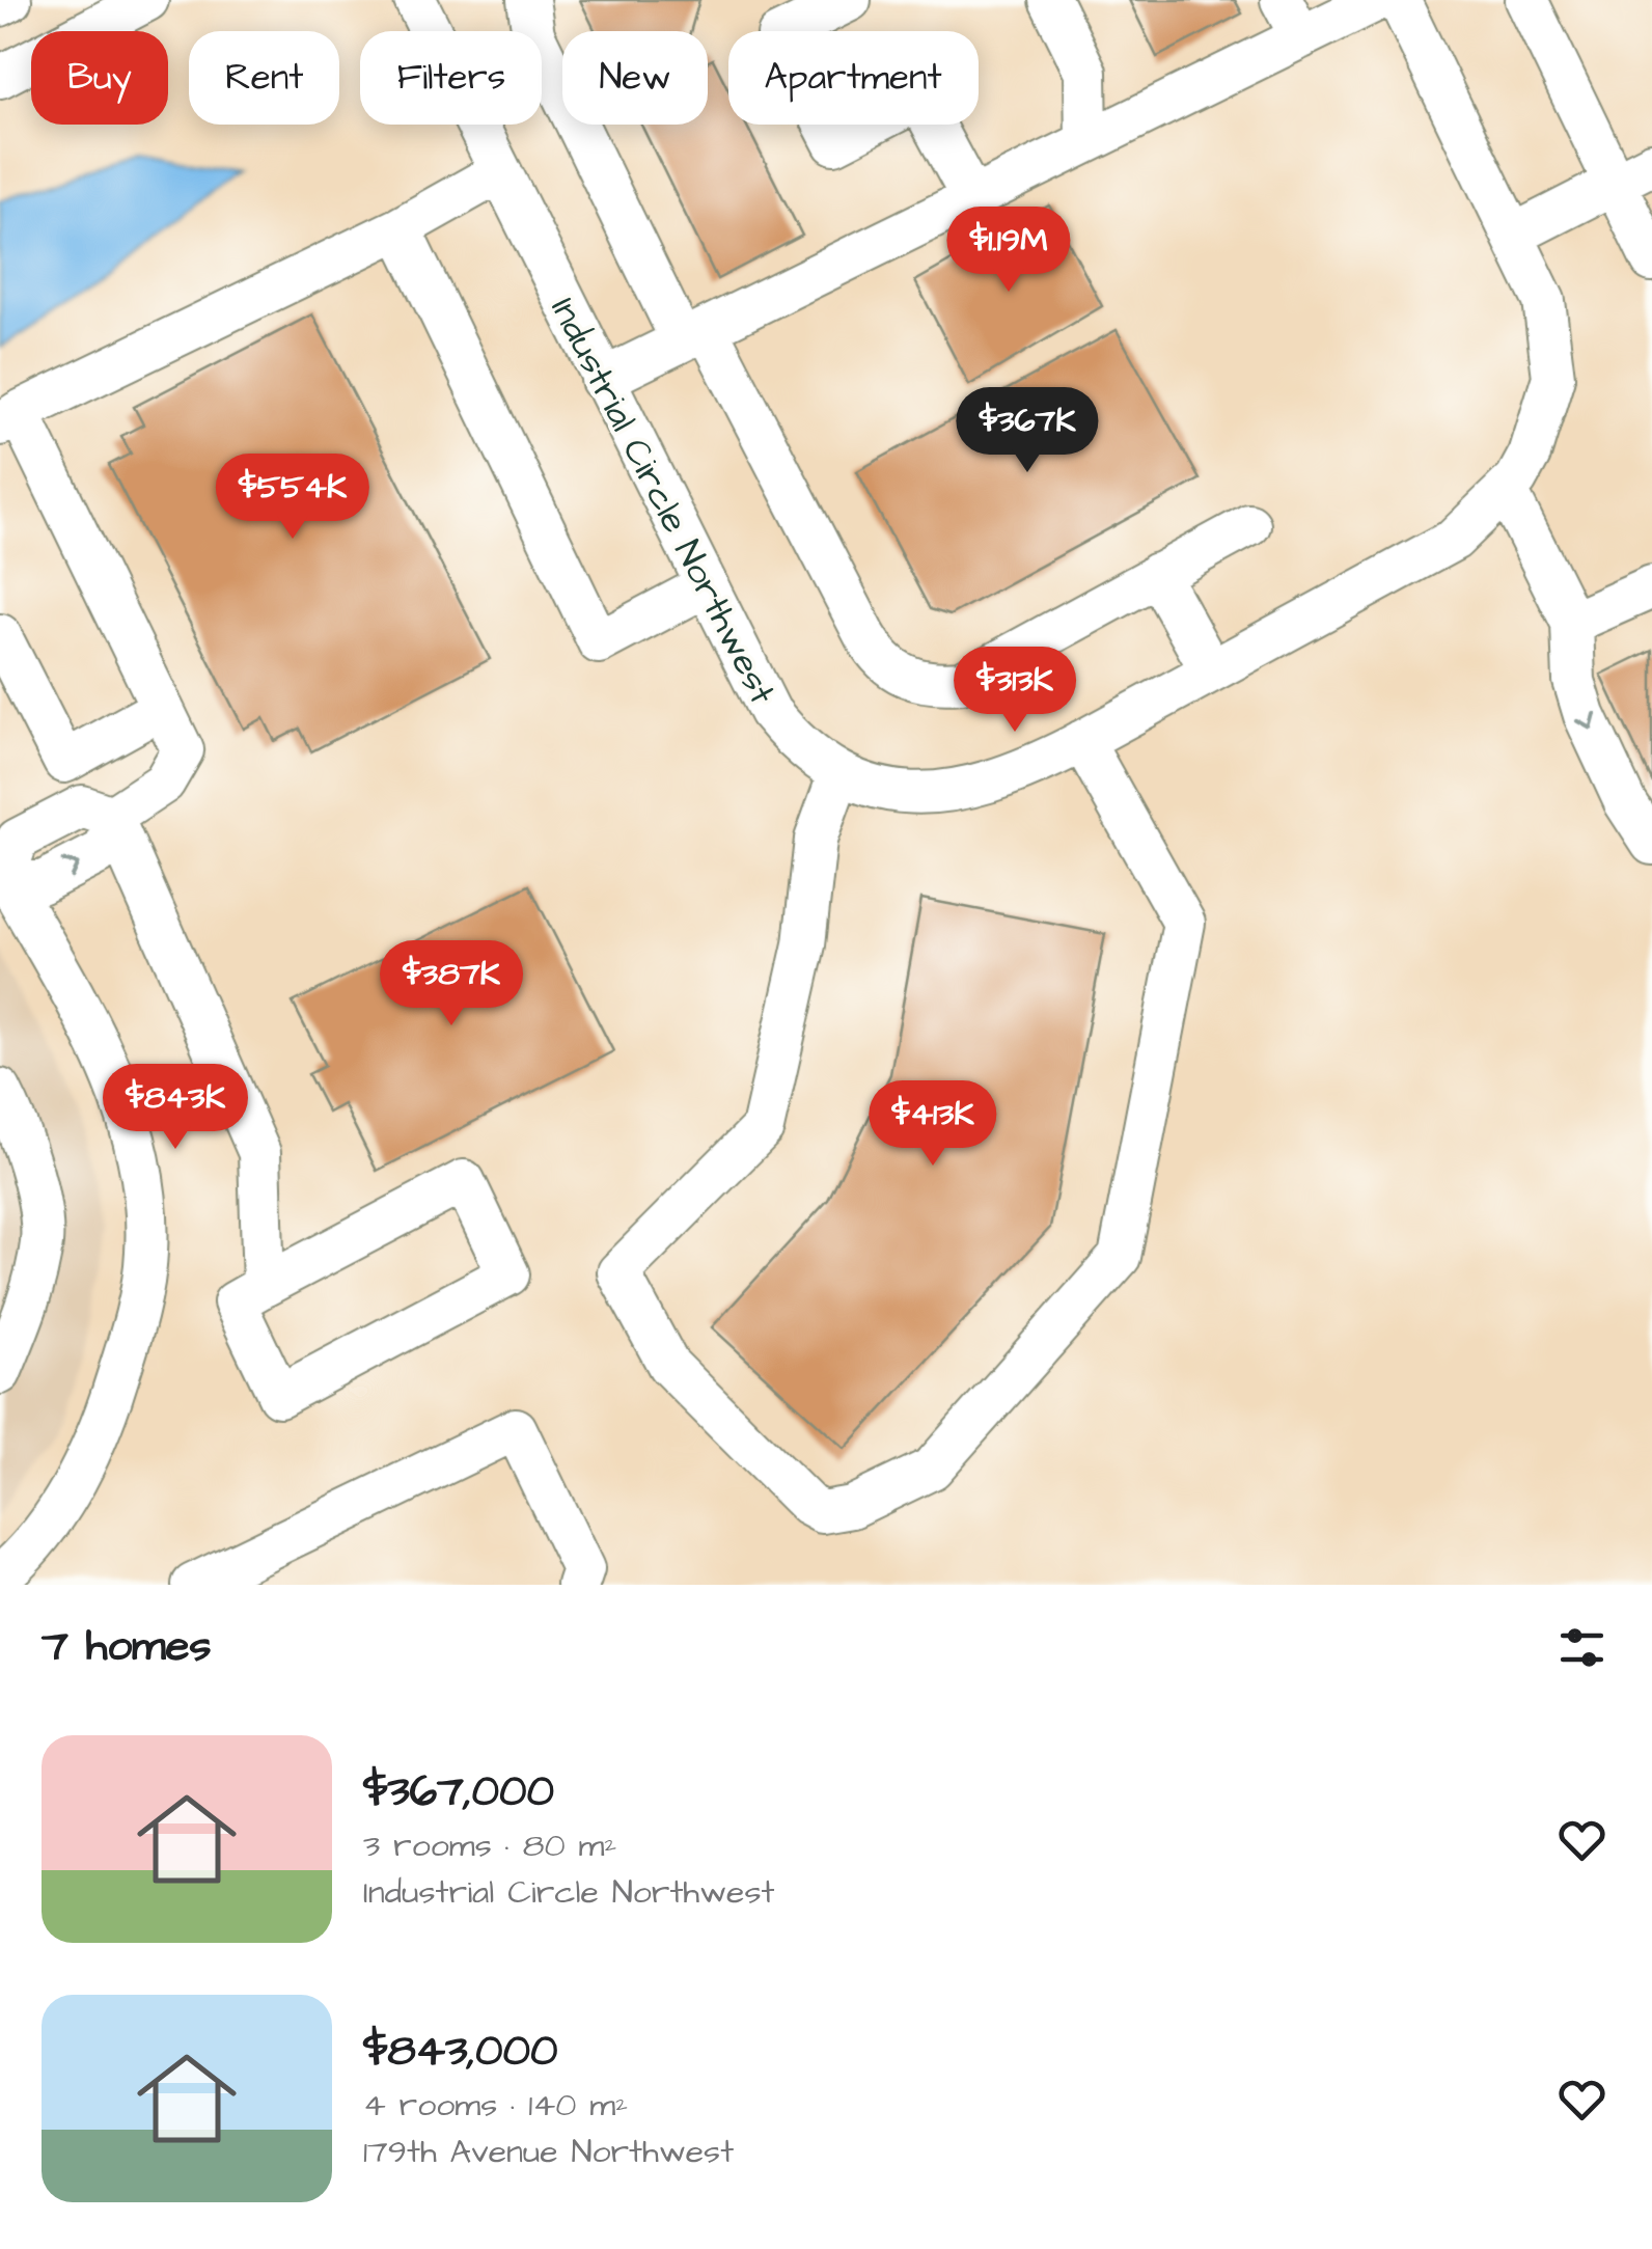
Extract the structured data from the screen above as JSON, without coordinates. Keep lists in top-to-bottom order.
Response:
{
  "streets": {
    "street": ["Industrial Circle Northwest"]
  },
  "page": {
    "chip": [
      "Buy",
      "Rent",
      "Filters",
      "New",
      "Apartment"
    ],
    "price": [
      "$1.19M",
      "$367K",
      "$554K",
      "$313K",
      "$387K",
      "$843K",
      "$413K"
    ],
    "heading": "7 homes",
    "list": [
      {
        "name": "$367,000",
        "note": "3 rooms · 80 m² · Industrial Circle Northwest"
      },
      {
        "name": "$843,000",
        "note": "4 rooms · 140 m² · 179th Avenue Northwest"
      }
    ]
  }
}
